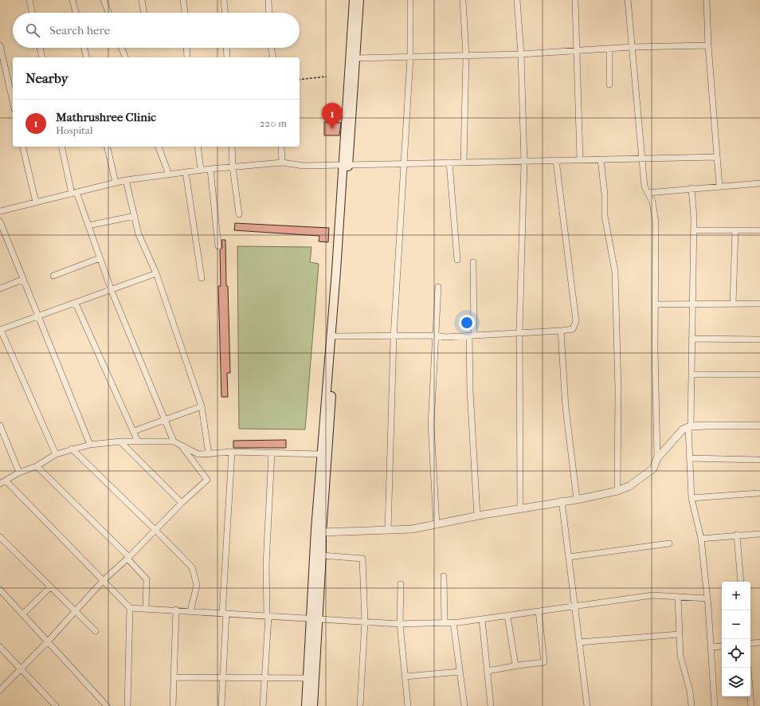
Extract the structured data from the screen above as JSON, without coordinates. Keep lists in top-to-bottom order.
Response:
{
  "page": {
    "search": "Search here",
    "heading": "Nearby",
    "list": [
      {
        "mark": "1",
        "name": "Mathrushree Clinic",
        "note": "Hospital",
        "value": "220 m"
      }
    ],
    "pins": "1",
    "map_buttons": ["+", "−"]
  }
}
